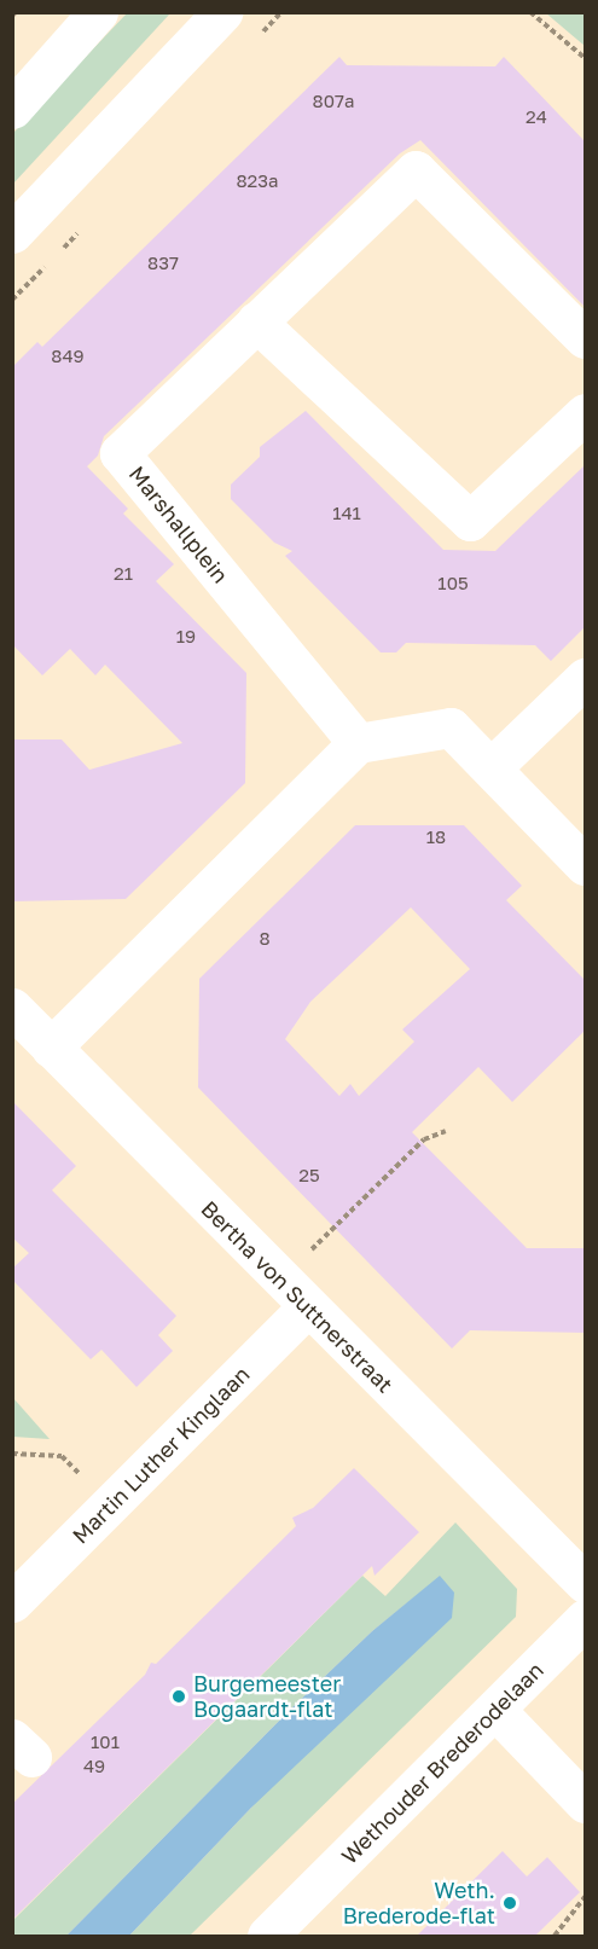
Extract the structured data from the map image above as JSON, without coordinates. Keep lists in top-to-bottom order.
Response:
{
  "streets": {
    "street": [
      "Marshallplein",
      "Bertha von Suttnerstraat",
      "Martin Luther Kinglaan",
      "Wethouder Brederodelaan"
    ]
  },
  "crossings": [
    ["Bertha von Suttnerstraat", "Martin Luther Kinglaan"]
  ],
  "places": ["Burgemeester Bogaardt-flat", "Weth. Brederode-flat"],
  "house_numbers": [
    "807a",
    "24",
    "823a",
    "837",
    "849",
    "141",
    "21",
    "105",
    "19",
    "18",
    "8",
    "25",
    "101",
    "49"
  ]
}
